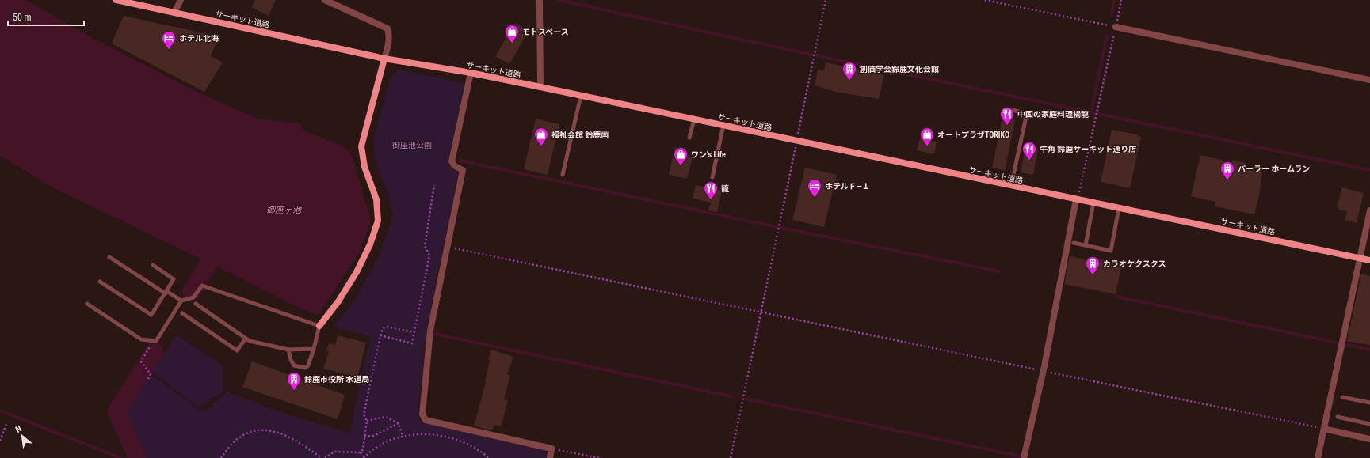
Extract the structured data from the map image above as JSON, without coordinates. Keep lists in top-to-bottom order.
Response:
{
  "streets": {
    "street": ["サーキット道路"]
  },
  "water": ["御座ヶ池"],
  "parks": ["御座池公園"],
  "places": {
    "shop": [
      "モトスペース",
      "福祉会館 鈴鹿南",
      "オートプラザTORIKO",
      "ワン's Life"
    ],
    "hotel": ["ホテル北海", "ホテルＦ―１"],
    "building": [
      "創価学会鈴鹿文化会館",
      "パーラー ホームラン",
      "カラオケクスクス",
      "鈴鹿市役所 水道局"
    ],
    "restaurant": ["中国の家庭料理揚龍", "牛角 鈴鹿サーキット通り店", "籠"]
  },
  "scale_bar": "50 m",
  "north": "top left"
}
